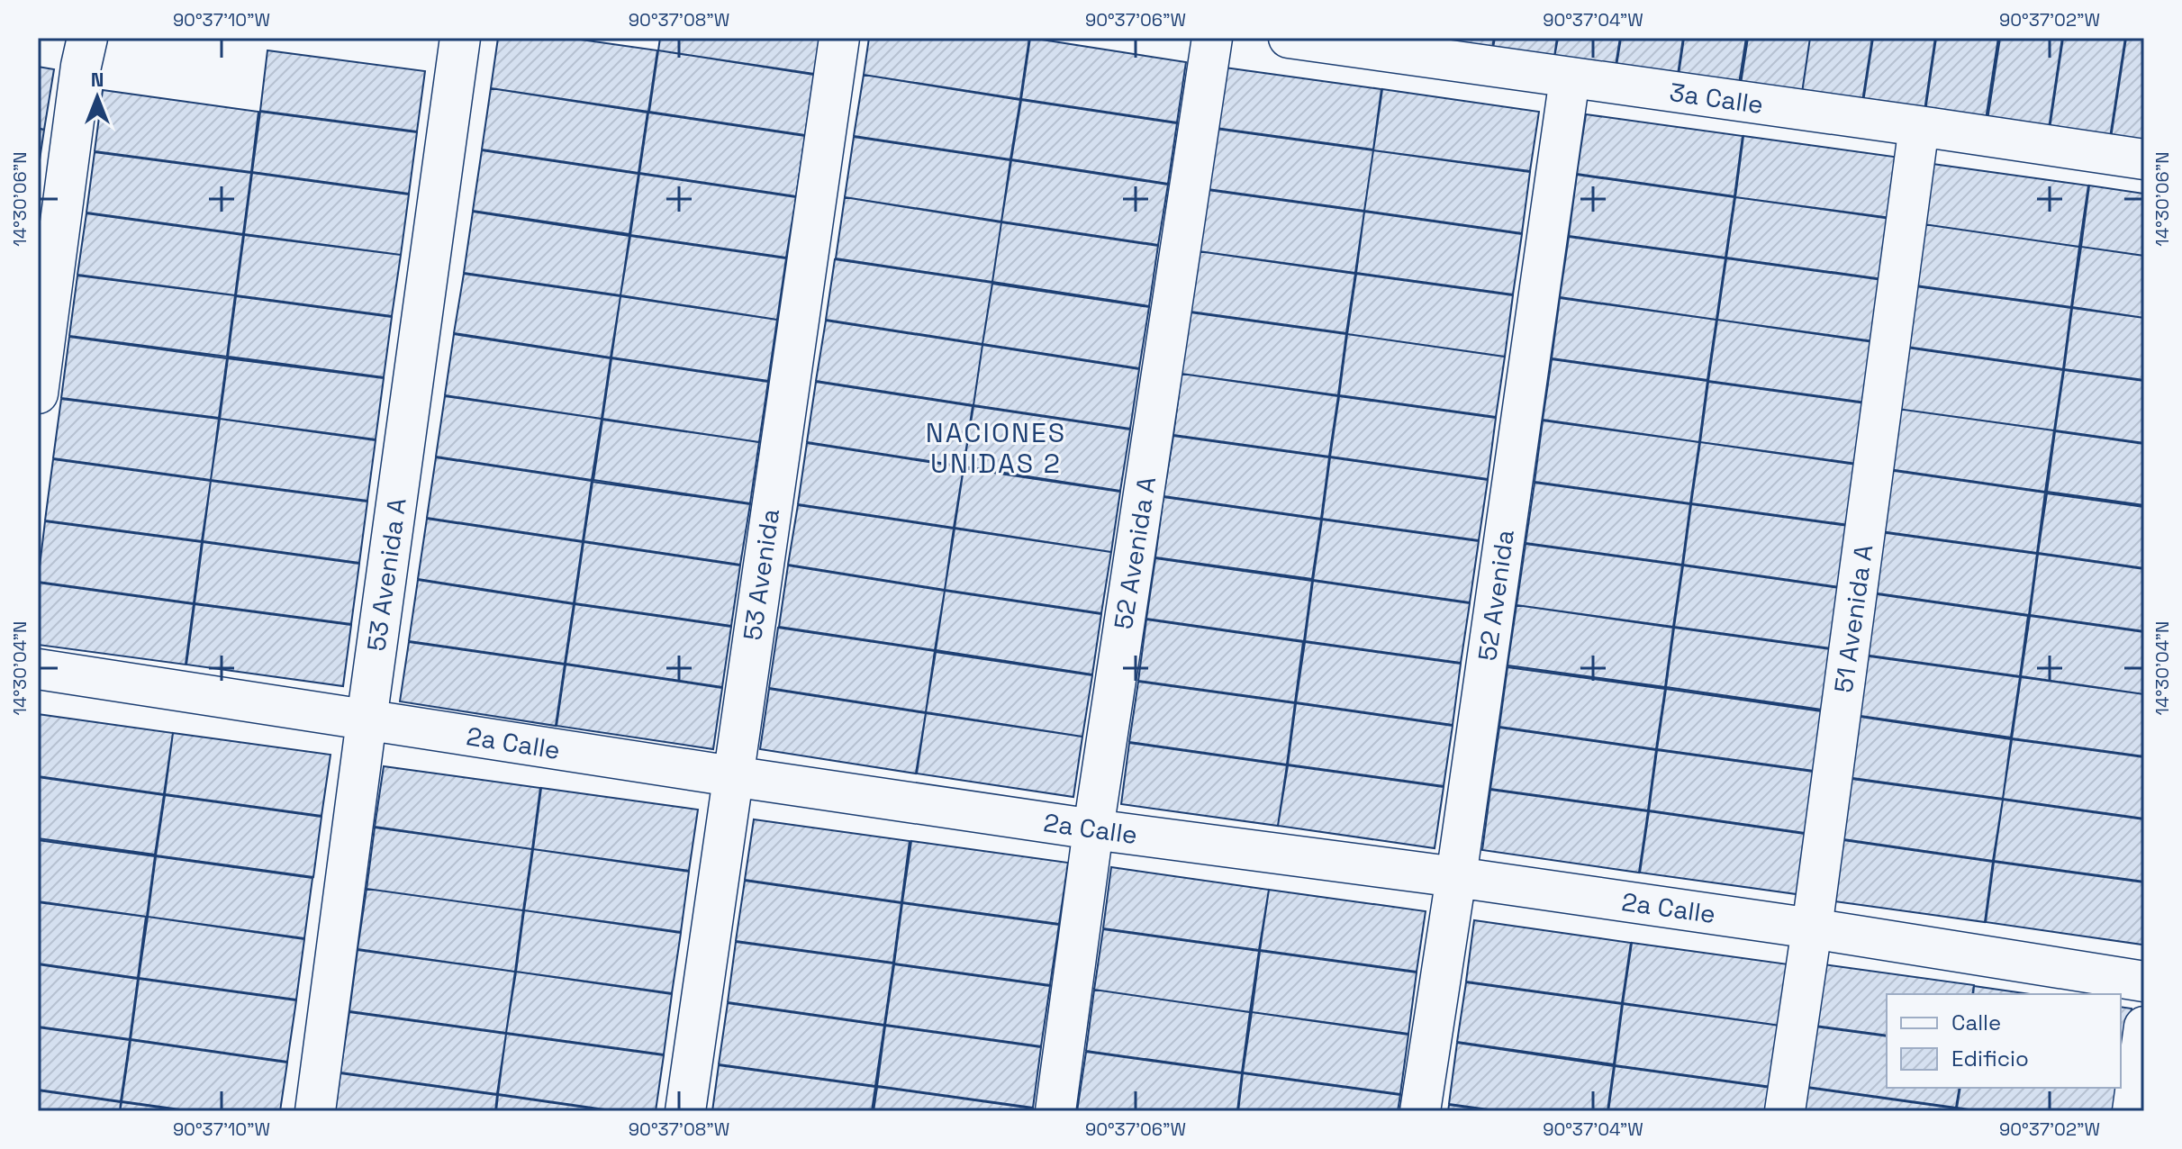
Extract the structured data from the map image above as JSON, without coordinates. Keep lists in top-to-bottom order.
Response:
{
  "streets": {
    "street": [
      "3a Calle",
      "52 Avenida A",
      "53 Avenida A",
      "53 Avenida",
      "52 Avenida",
      "51 Avenida A",
      "2a Calle"
    ]
  },
  "crossings": [
    ["3a Calle", "52 Avenida"],
    ["3a Calle", "51 Avenida A"],
    ["52 Avenida A", "2a Calle"],
    ["53 Avenida A", "2a Calle"],
    ["53 Avenida", "2a Calle"],
    ["52 Avenida", "2a Calle"],
    ["51 Avenida A", "2a Calle"]
  ],
  "districts": ["NACIONES UNIDAS 2"],
  "legend": ["Calle", "Edificio"],
  "north": "top",
  "coordinates": [
    "90°37'10\"W",
    "90°37'08\"W",
    "90°37'06\"W",
    "90°37'04\"W",
    "90°37'02\"W",
    "14°30'06\"N",
    "14°30'04\"N"
  ]
}
